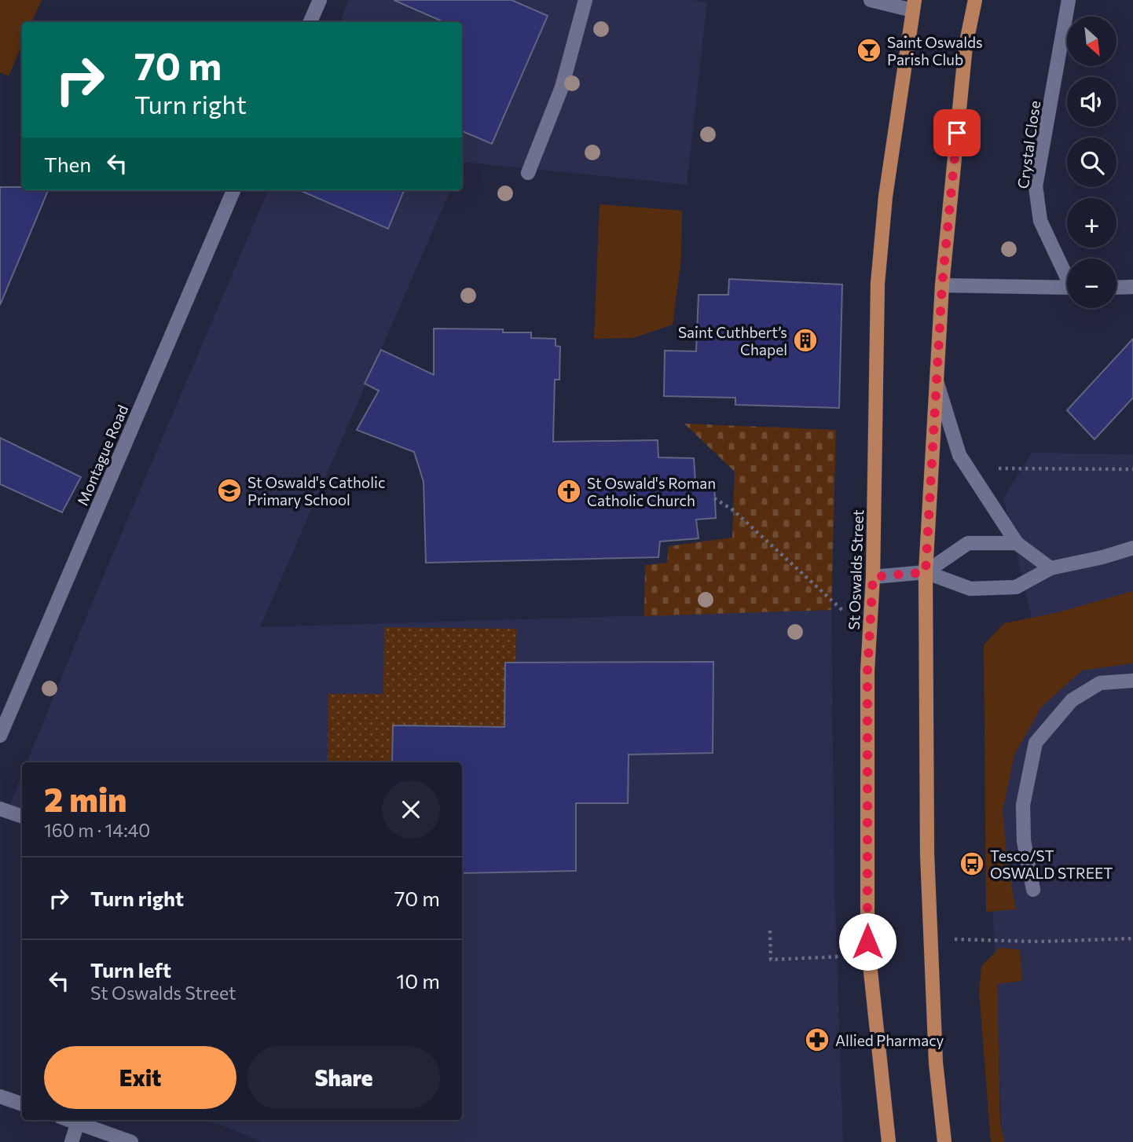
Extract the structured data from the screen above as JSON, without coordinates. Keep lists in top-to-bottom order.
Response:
{
  "streets": {
    "main road": ["St Oswalds Street"],
    "street": ["Crystal Close", "Montague Road"]
  },
  "places": {
    "bar": ["Saint Oswalds Parish Club"],
    "building": ["Saint Cuthbert’s Chapel"],
    "school or university": ["St Oswald's Catholic Primary School"],
    "church": ["St Oswald's Roman Catholic Church"],
    "bus stop": ["Tesco/ST OSWALD STREET"],
    "pharmacy": ["Allied Pharmacy"]
  },
  "north": "bottom right",
  "page": {
    "map_buttons": ["+", "−"],
    "turn": ["70 m", "Turn right"],
    "then": "Then",
    "heading": ["2 min", "160 m · 14:40"],
    "list": [
      {
        "name": "Turn right",
        "value": "70 m"
      },
      {
        "name": "Turn left",
        "note": "St Oswalds Street",
        "value": "10 m"
      }
    ],
    "buttons": ["Exit", "Share"]
  }
}
